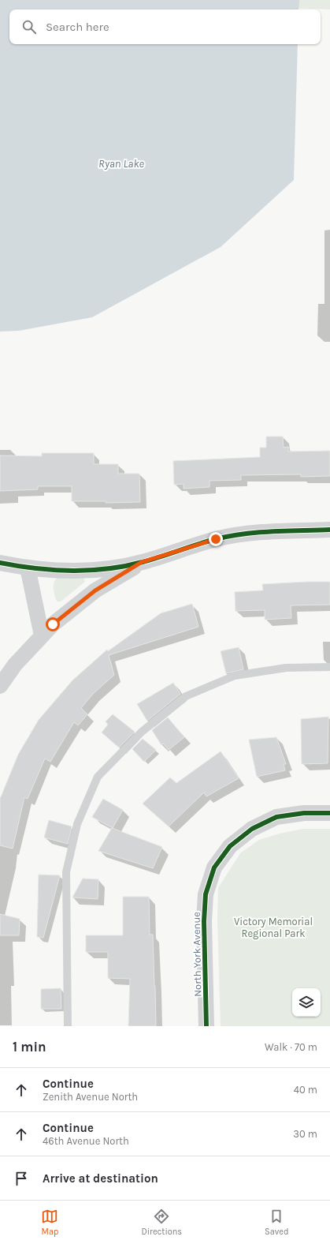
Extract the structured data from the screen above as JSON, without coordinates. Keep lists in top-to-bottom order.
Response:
{
  "streets": {
    "street": ["North York Avenue"]
  },
  "water": ["Ryan Lake"],
  "parks": ["Victory Memorial Regional Park"],
  "page": {
    "search": "Search here",
    "heading": ["1 min", "Walk · 70 m"],
    "list": [
      ["Continue", "Zenith Avenue North", "40 m"],
      ["Continue", "46th Avenue North", "30 m"],
      "Arrive at destination"
    ],
    "nav": ["Map", "Directions", "Saved"]
  }
}
